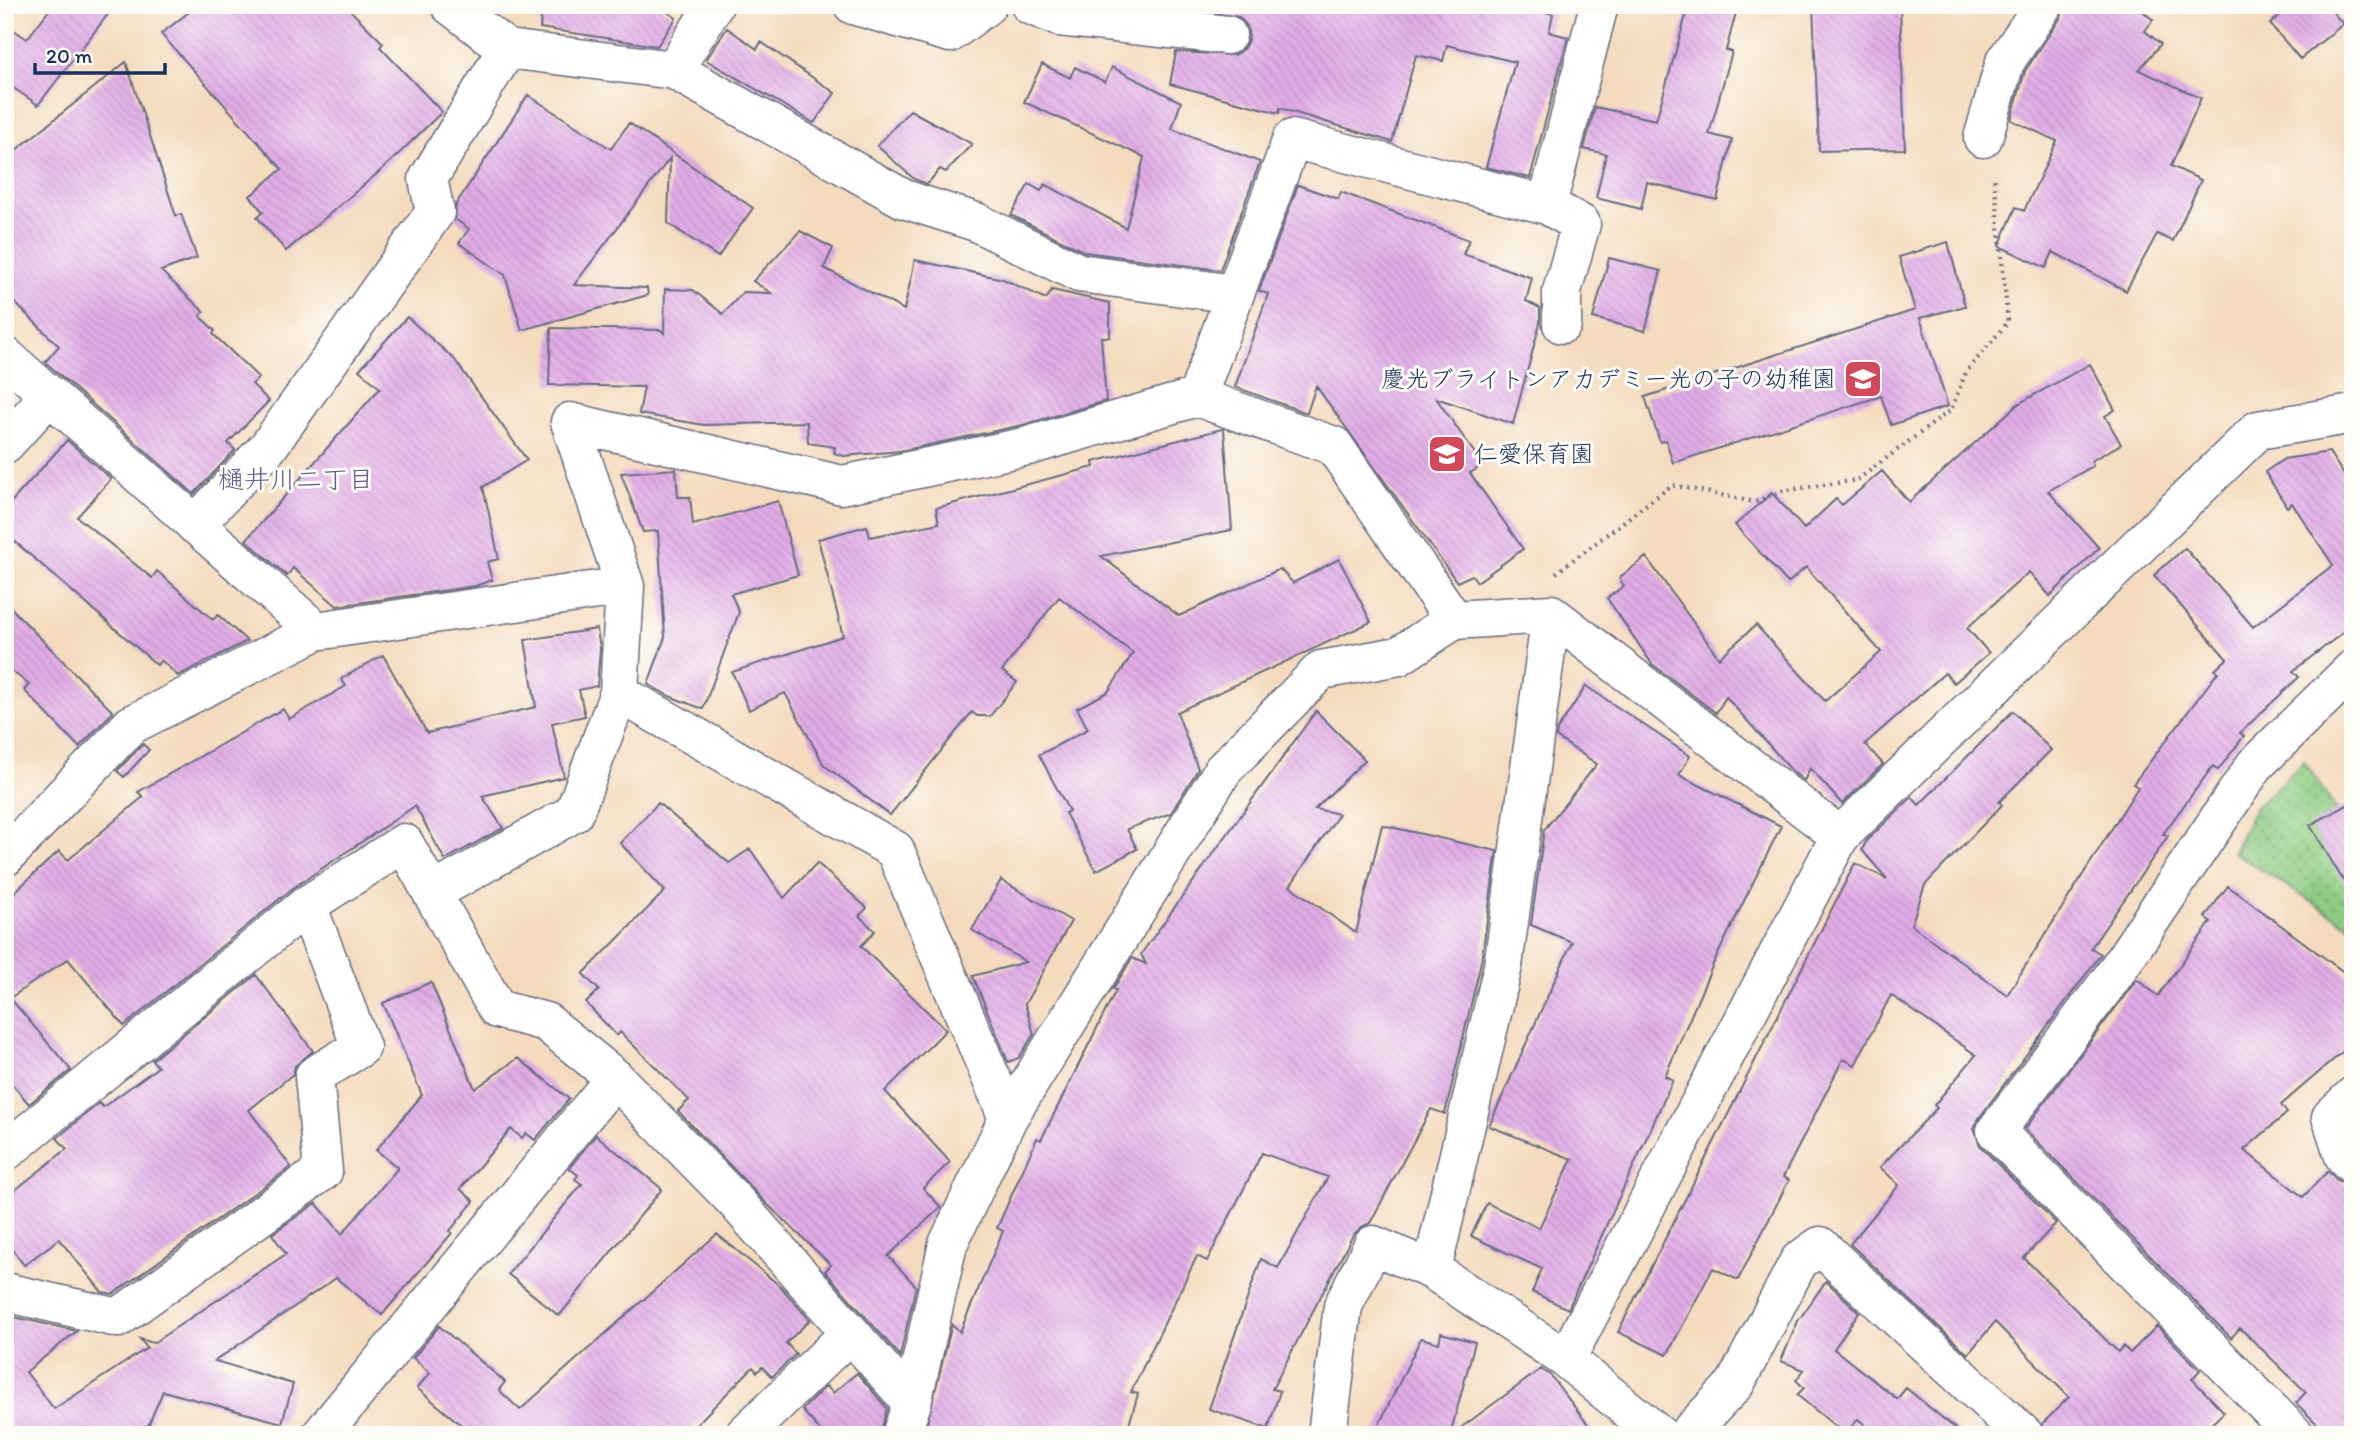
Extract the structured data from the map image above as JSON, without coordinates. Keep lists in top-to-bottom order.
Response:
{
  "districts": ["樋井川二丁目"],
  "places": {
    "school or university": ["慶光ブライトンアカデミー光の子の幼稚園", "仁愛保育園"]
  },
  "scale_bar": "20 m"
}
